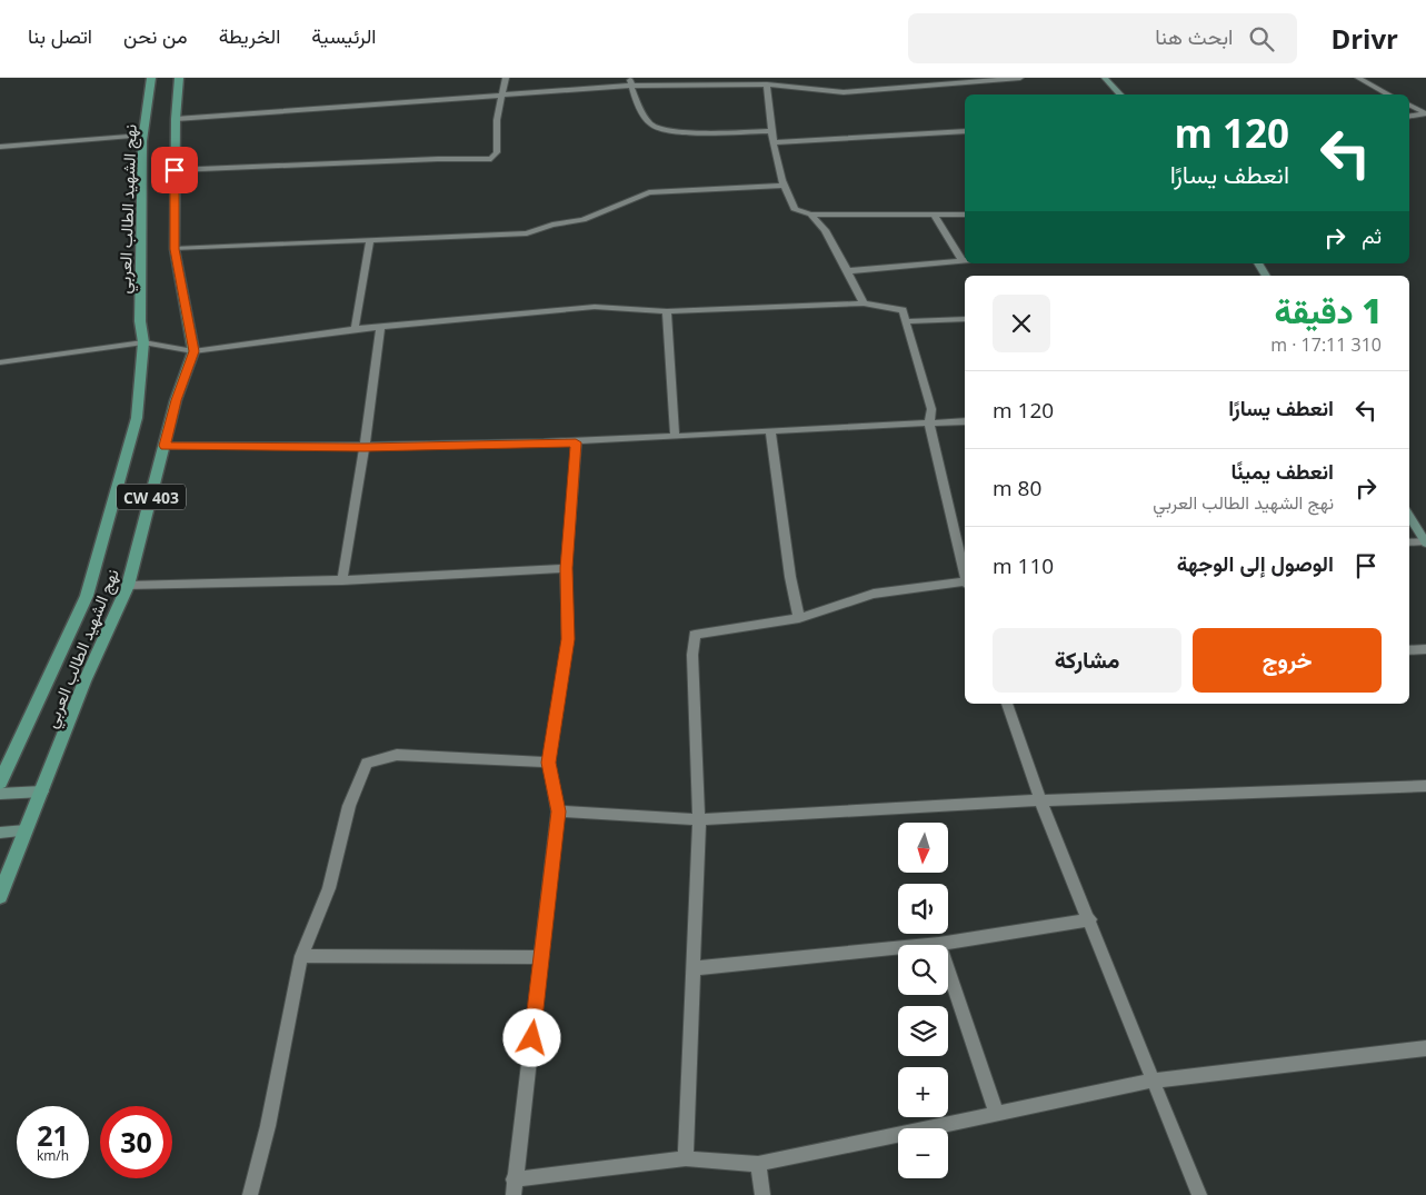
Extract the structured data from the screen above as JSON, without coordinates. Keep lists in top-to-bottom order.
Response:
{
  "streets": {
    "main road": ["نهج الشهيد الطالب العربي", "CW 403"]
  },
  "north": "bottom",
  "page": {
    "header": "Drivr",
    "search": "ابحث هنا",
    "nav": [
      "الرئيسية",
      "الخريطة",
      "من نحن",
      "اتصل بنا"
    ],
    "turn": ["120 m", "انعطف يسارًا"],
    "then": "ثم",
    "heading": ["1 دقيقة", "310 m · 17:11"],
    "list": [
      {
        "name": "انعطف يسارًا",
        "value": "120 m"
      },
      {
        "name": "انعطف يمينًا",
        "note": "نهج الشهيد الطالب العربي",
        "value": "80 m"
      },
      {
        "name": "الوصول إلى الوجهة",
        "value": "110 m"
      }
    ],
    "buttons": ["خروج", "مشاركة"],
    "map_buttons": ["+", "−"],
    "speed": "21 km/h",
    "limit": "30"
  }
}
